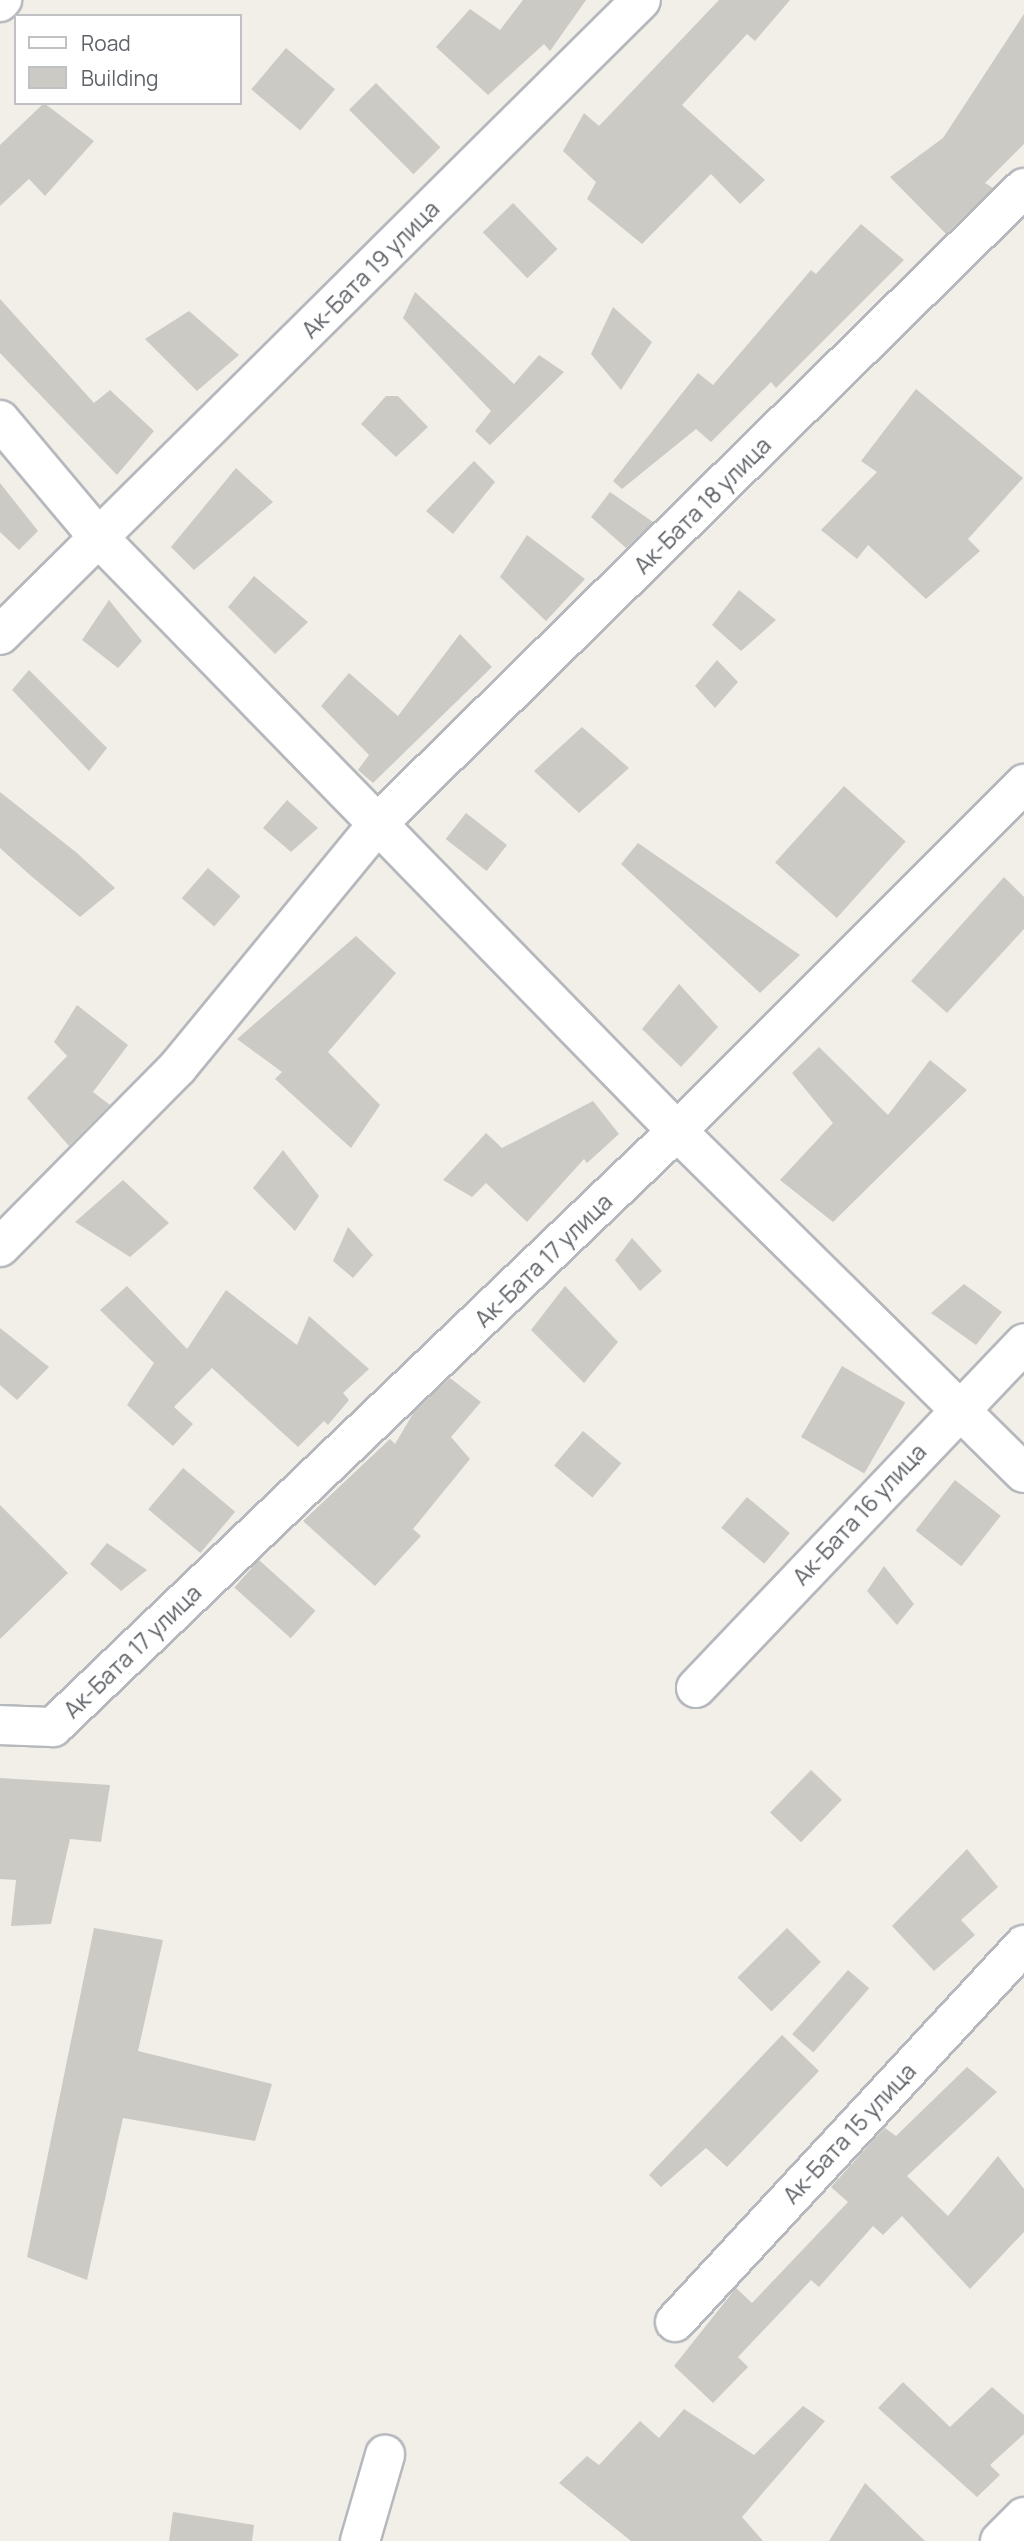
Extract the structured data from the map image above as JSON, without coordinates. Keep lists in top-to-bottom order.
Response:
{
  "streets": {
    "street": [
      "Ак-Бата 19 улица",
      "Ак-Бата 18 улица",
      "Ак-Бата 17 улица",
      "Ак-Бата 16 улица",
      "Ак-Бата 15 улица"
    ]
  },
  "legend": ["Road", "Building"]
}
